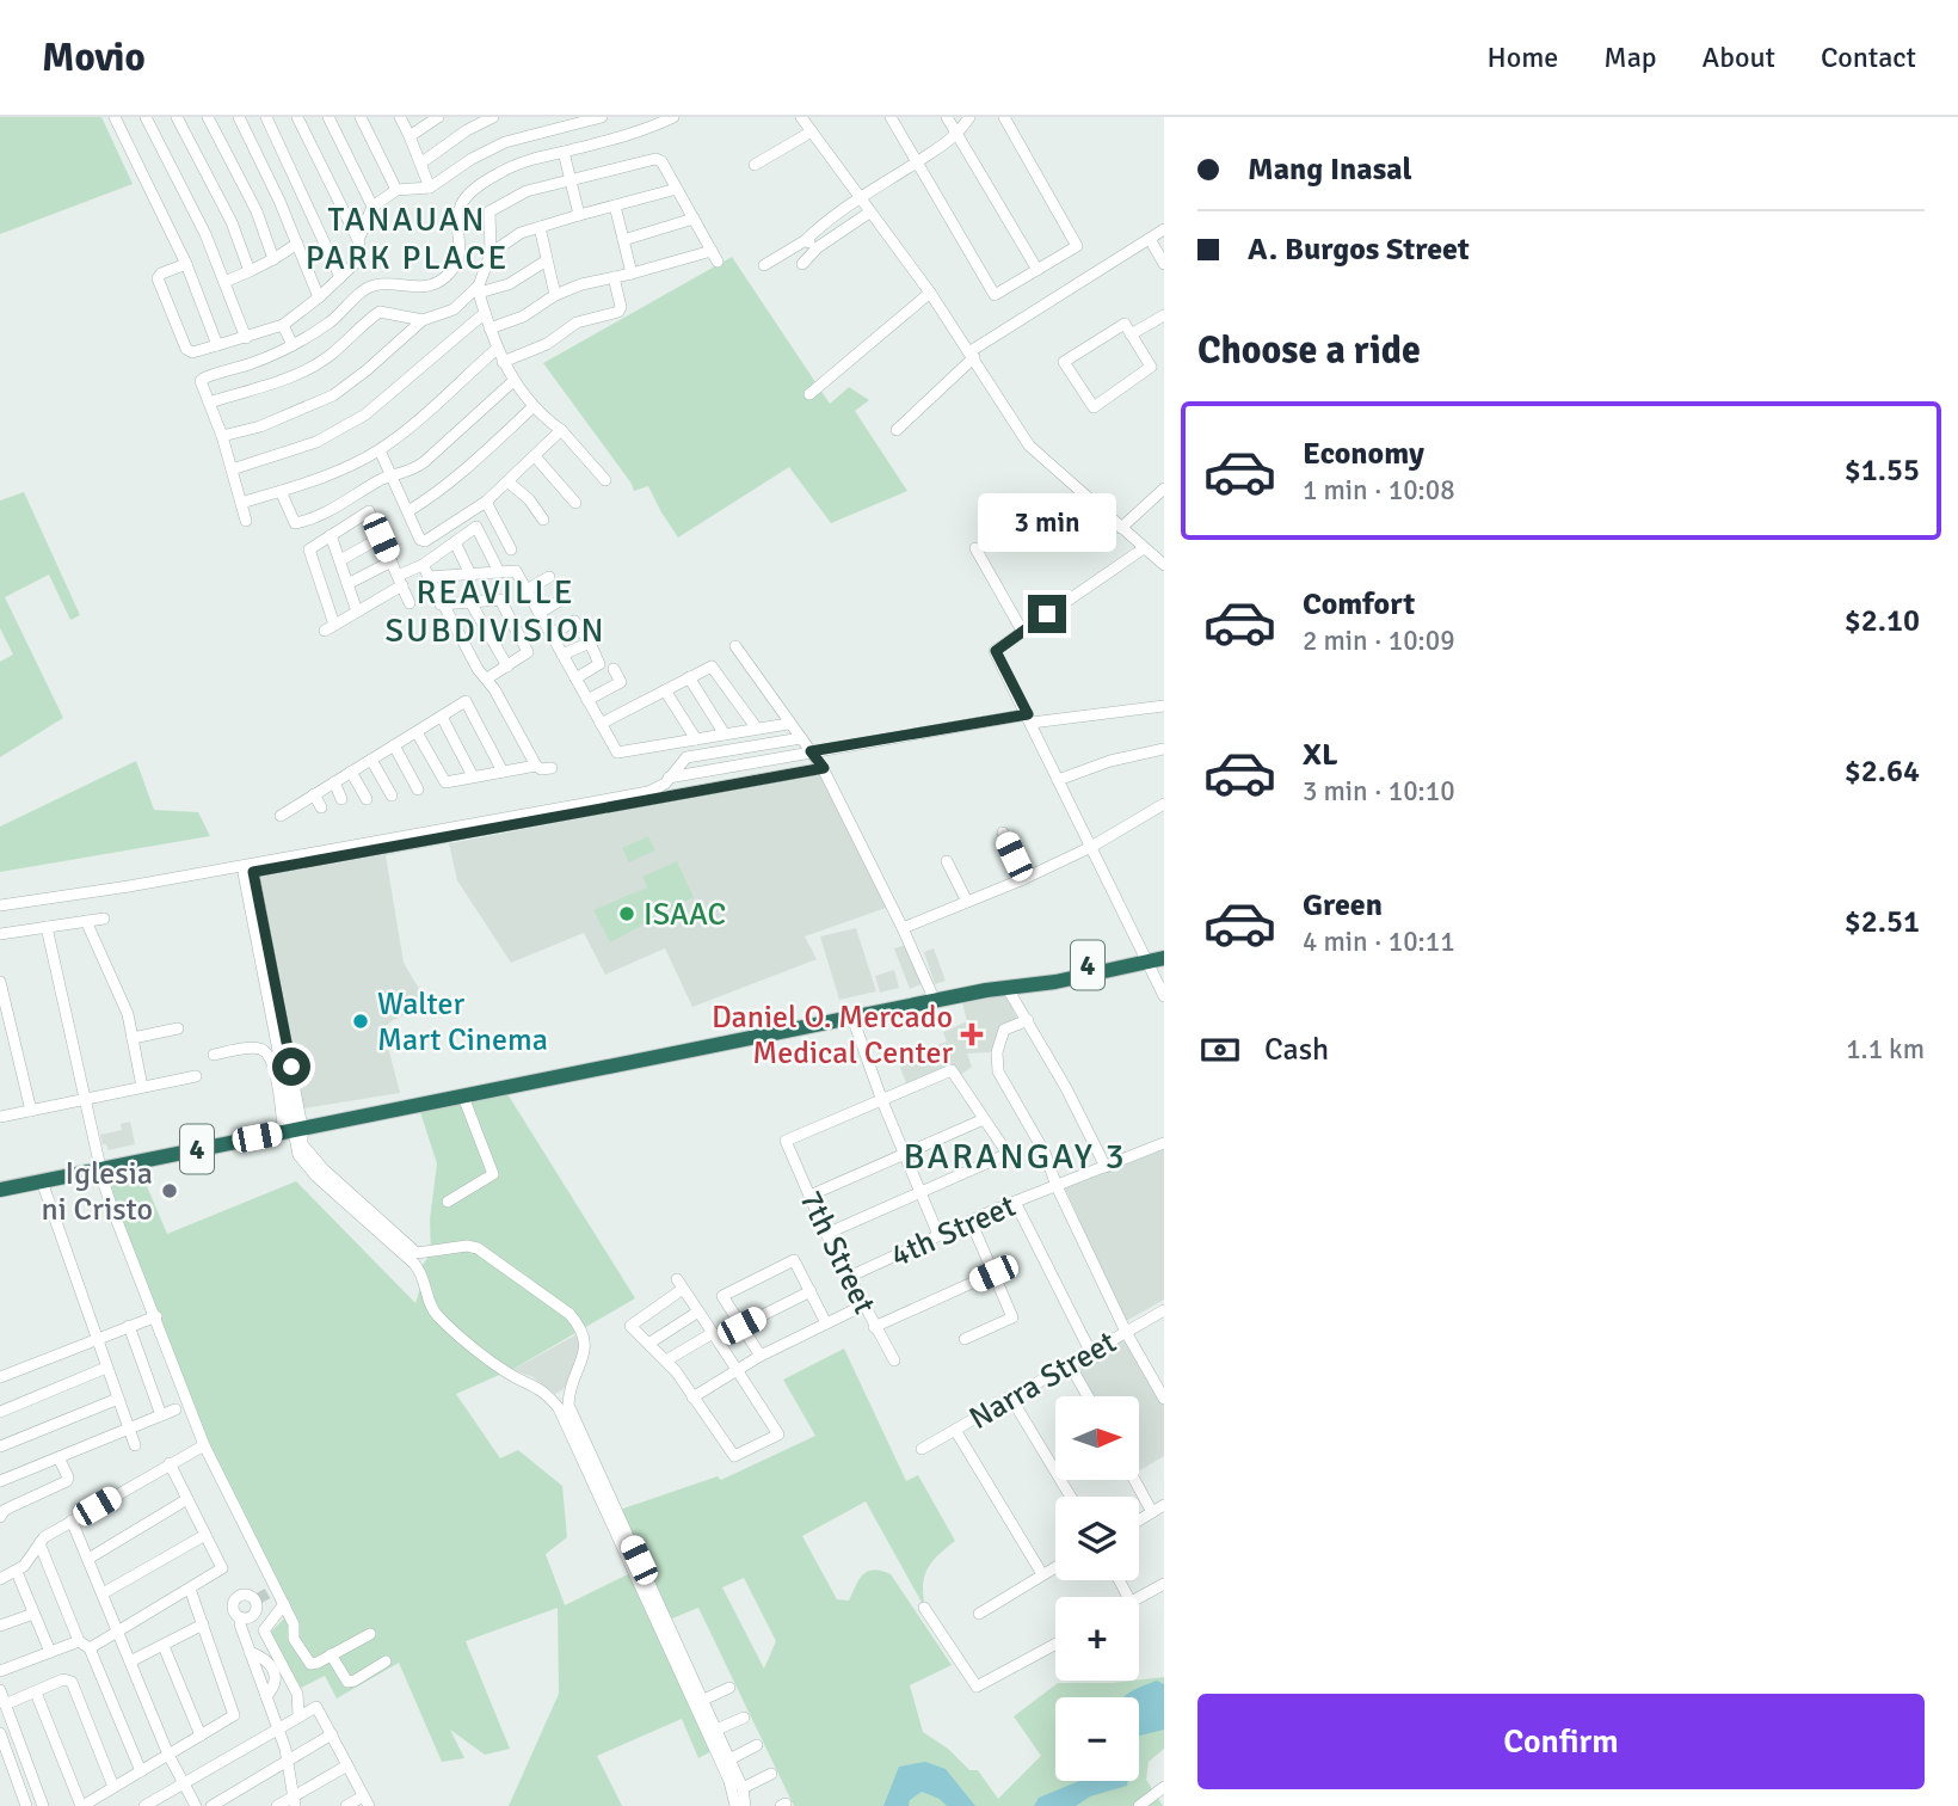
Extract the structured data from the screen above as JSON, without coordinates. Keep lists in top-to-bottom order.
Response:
{
  "streets": {
    "highway": ["4"],
    "street": ["4th Street", "7th Street", "Narra Street"]
  },
  "crossings": [
    ["4th Street", "7th Street"]
  ],
  "districts": ["TANAUAN PARK PLACE", "REAVILLE SUBDIVISION", "BARANGAY 3"],
  "places": {
    "other": ["ISAAC", "Walter Mart Cinema", "Iglesia ni Cristo"],
    "health": ["Daniel O. Mercado Medical Center"]
  },
  "north": "right",
  "page": {
    "header": "Movio",
    "nav": [
      "Home",
      "Map",
      "About",
      "Contact"
    ],
    "banner": ["Mang Inasal", "A. Burgos Street"],
    "heading": "Choose a ride",
    "list": [
      {
        "name": "Economy",
        "note": "1 min · 10:08",
        "value": "$1.55"
      },
      {
        "name": "Comfort",
        "note": "2 min · 10:09",
        "value": "$2.10"
      },
      {
        "name": "XL",
        "note": "3 min · 10:10",
        "value": "$2.64"
      },
      {
        "name": "Green",
        "note": "4 min · 10:11",
        "value": "$2.51"
      }
    ],
    "bubble": "3 min",
    "pay": ["Cash", "1.1 km"],
    "map_buttons": ["+", "−"],
    "buttons": "Confirm"
  }
}
